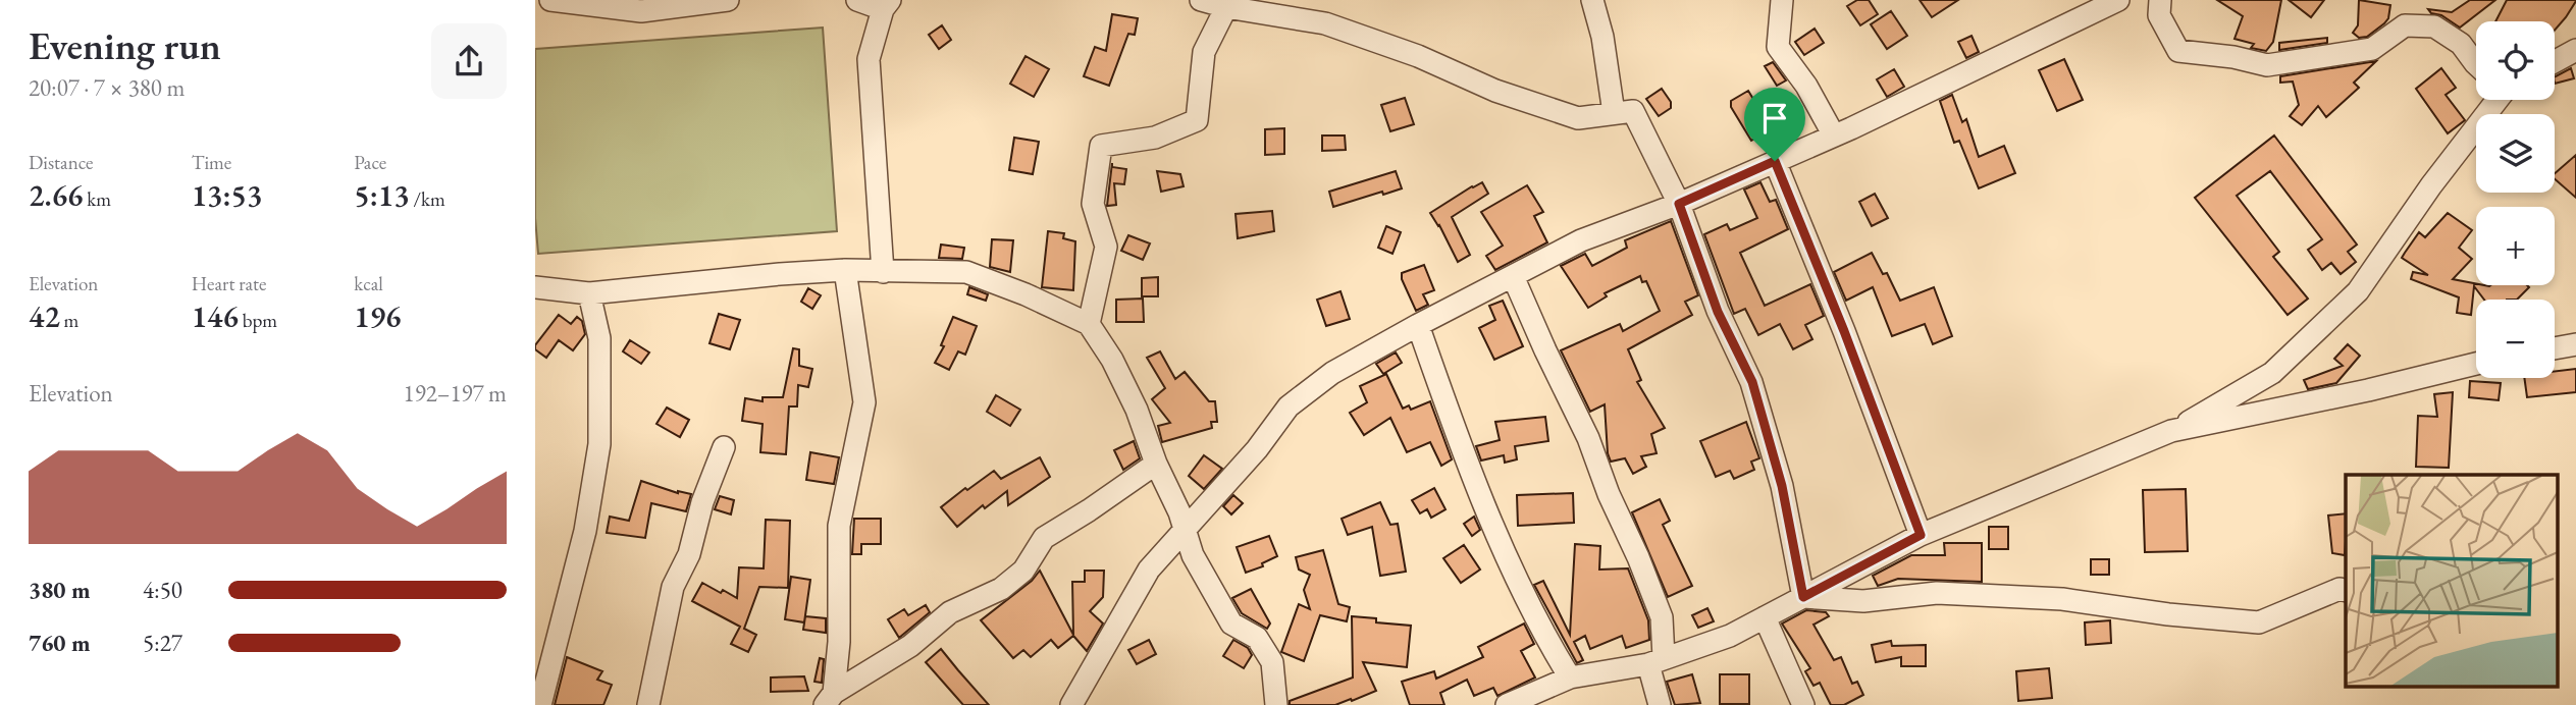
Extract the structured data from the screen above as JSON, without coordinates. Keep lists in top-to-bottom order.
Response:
{
  "page": {
    "heading": ["Evening run", "20:07 · 7 × 380 m"],
    "map_buttons": ["+", "−"],
    "stats": [
      ["Distance", "2.66 km"],
      ["Time", "13:53"],
      ["Pace", "5:13 /km"],
      ["Elevation", "42 m"],
      ["Heart rate", "146 bpm"],
      ["kcal", "196"]
    ],
    "chart": ["Elevation", "192–197 m"],
    "list": [
      {
        "name": "380 m",
        "note": "4:50"
      },
      {
        "name": "760 m",
        "note": "5:27"
      }
    ]
  }
}
